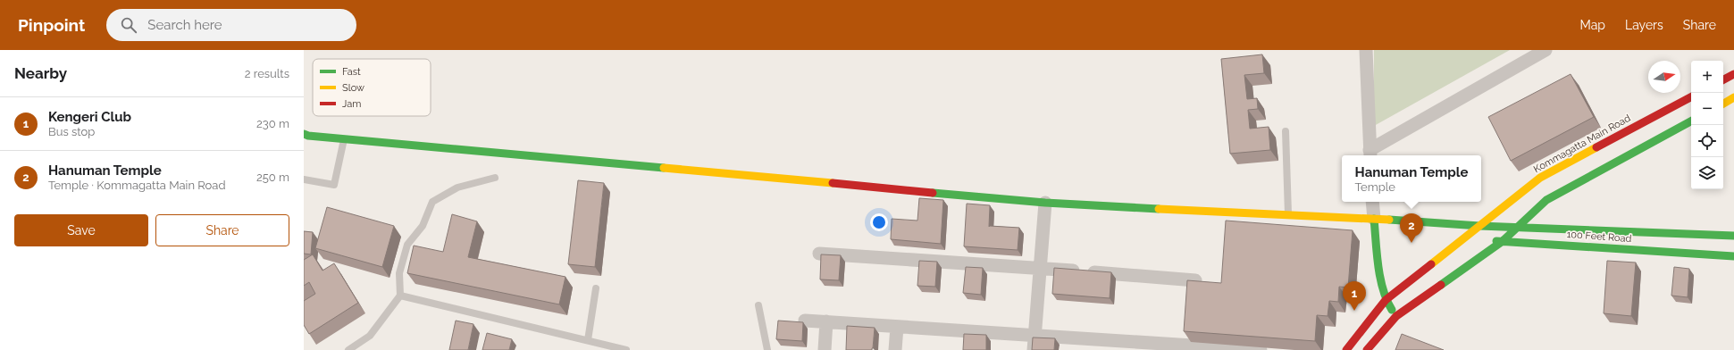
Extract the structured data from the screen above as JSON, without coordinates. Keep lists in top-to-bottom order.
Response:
{
  "streets": {
    "main road": ["Kommagatta Main Road", "100 Feet Road"]
  },
  "crossings": [
    ["Kommagatta Main Road", "100 Feet Road"]
  ],
  "legend": ["Fast", "Slow", "Jam"],
  "north": "right",
  "page": {
    "header": "Pinpoint",
    "search": "Search here",
    "nav": ["Map", "Layers", "Share"],
    "heading": ["Nearby", "2 results"],
    "map_buttons": ["+", "−"],
    "list": [
      {
        "mark": "1",
        "name": "Kengeri Club",
        "note": "Bus stop",
        "value": "230 m"
      },
      {
        "mark": "2",
        "name": "Hanuman Temple",
        "note": "Temple · Kommagatta Main Road",
        "value": "250 m"
      }
    ],
    "popup": ["Hanuman Temple", "Temple"],
    "buttons": ["Save", "Share"],
    "pins": ["2", "1"]
  }
}
